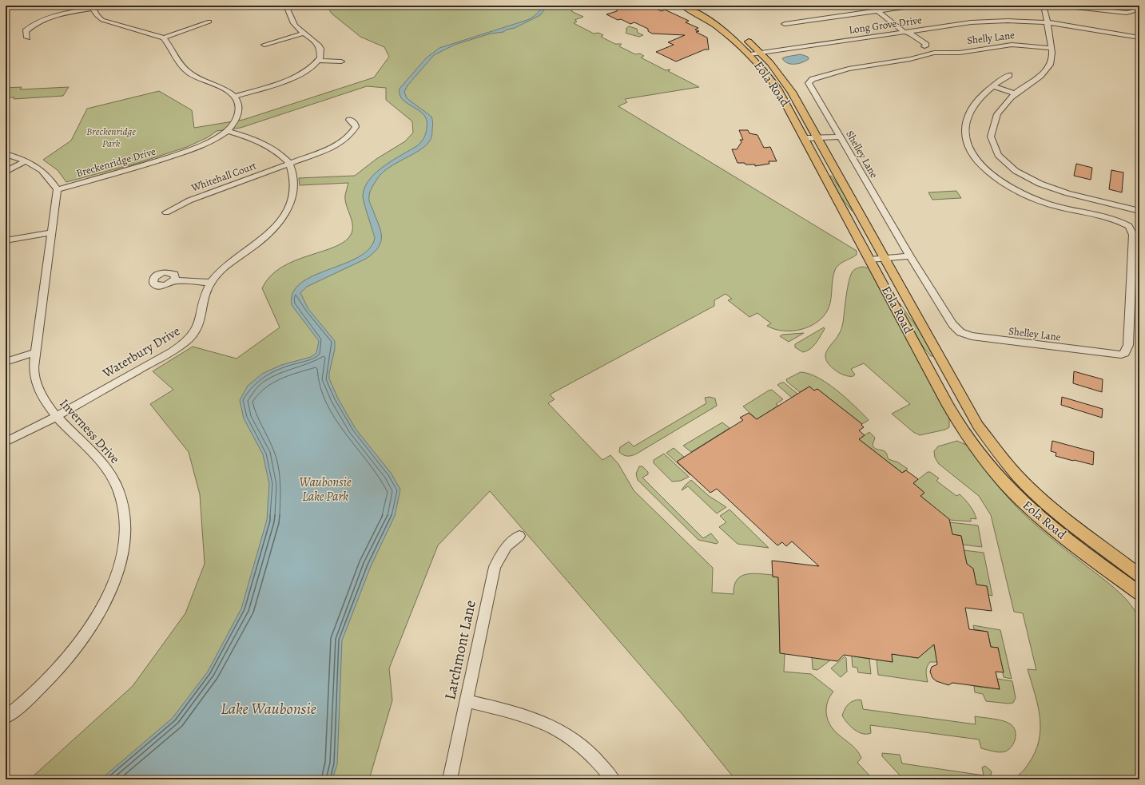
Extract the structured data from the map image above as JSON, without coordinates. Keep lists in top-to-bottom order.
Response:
{
  "streets": {
    "main road": ["Eola Road"],
    "street": [
      "Long Grove Drive",
      "Shelly Lane",
      "Shelley Lane",
      "Breckenridge Drive",
      "Whitehall Court",
      "Waterbury Drive",
      "Inverness Drive",
      "Larchmont Lane"
    ]
  },
  "crossings": [
    ["Long Grove Drive", "Eola Road"],
    ["Shelly Lane", "Shelley Lane"],
    ["Breckenridge Drive", "Inverness Drive"],
    ["Whitehall Court", "Waterbury Drive"],
    ["Waterbury Drive", "Inverness Drive"]
  ],
  "water": ["Lake Waubonsie"],
  "parks": ["Breckenridge Park", "Waubonsie Lake Park"]
}
